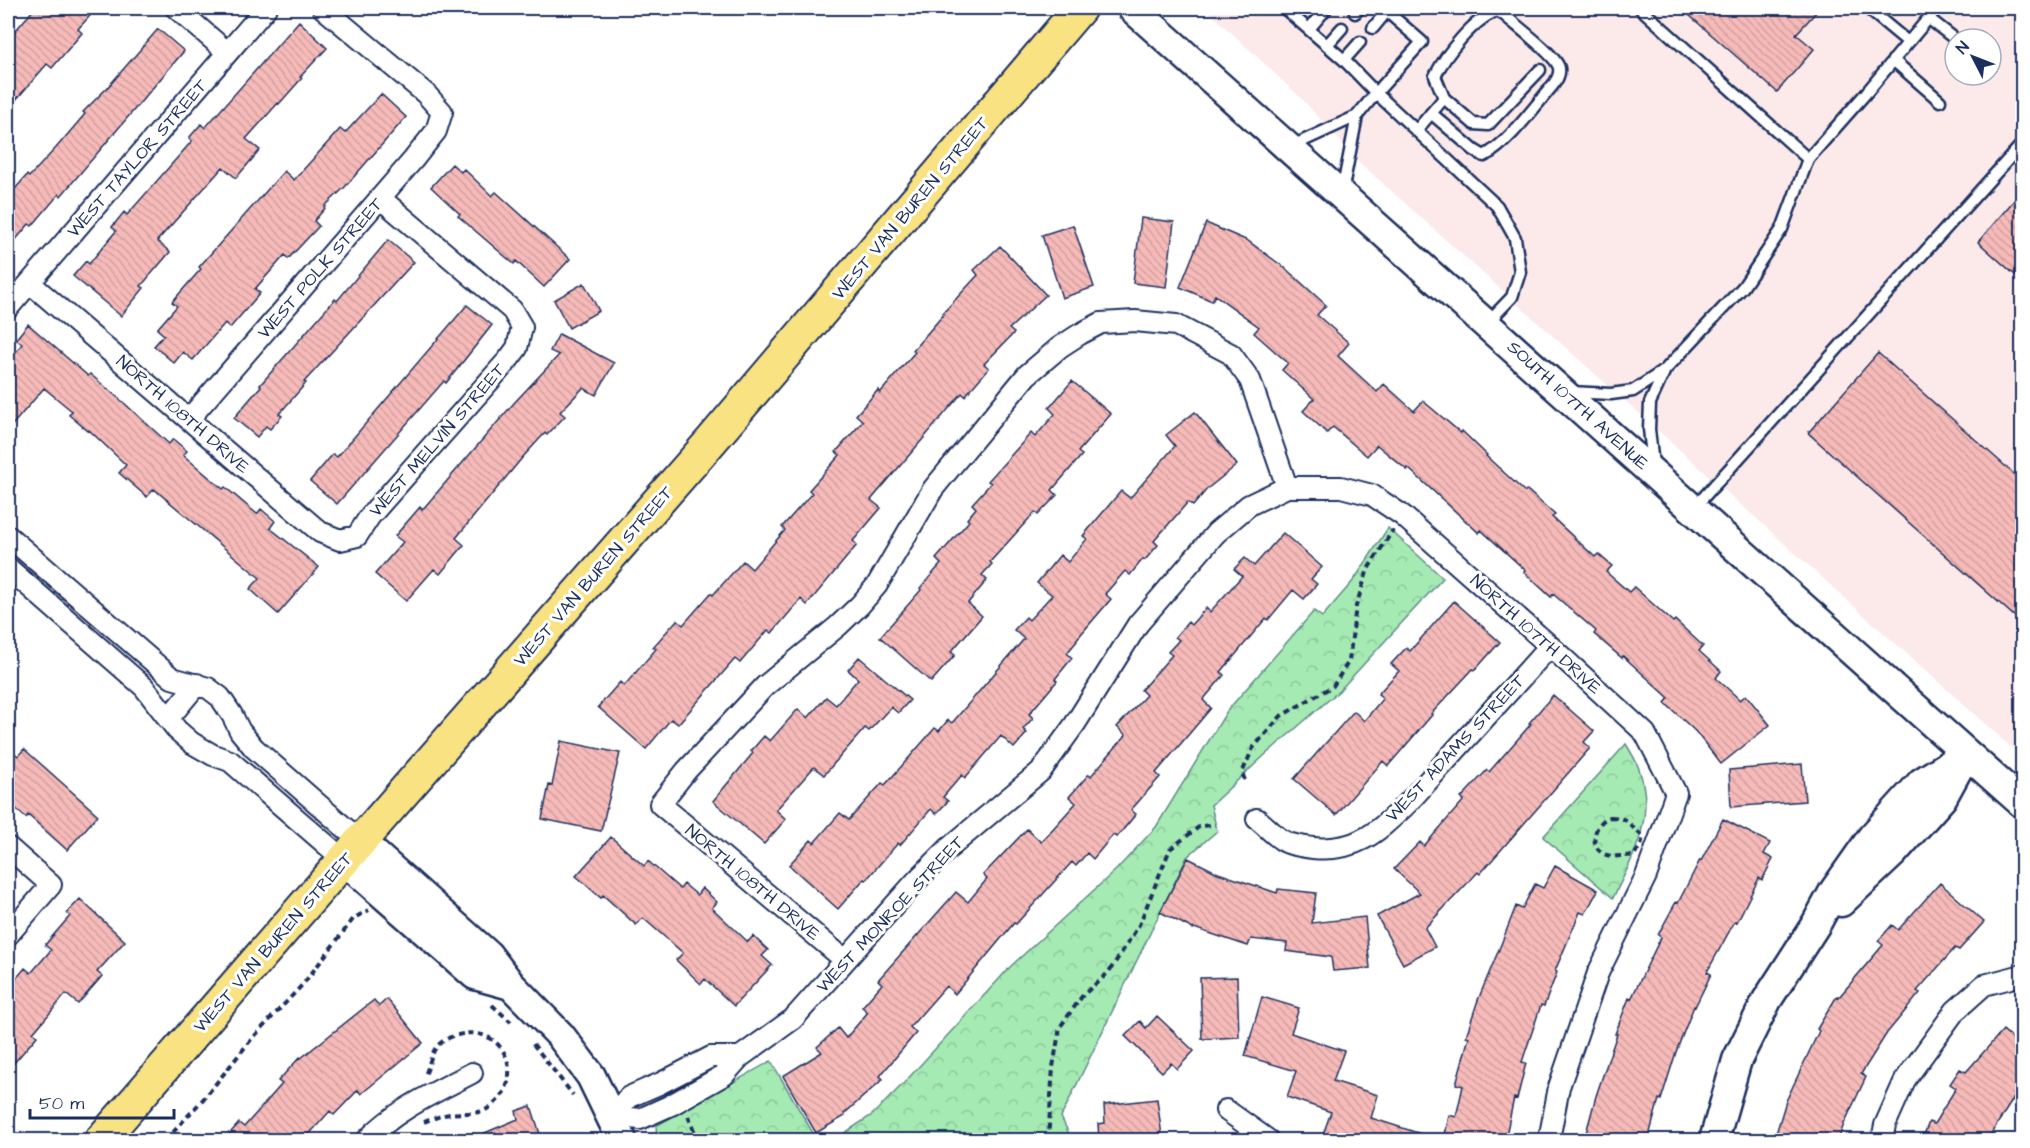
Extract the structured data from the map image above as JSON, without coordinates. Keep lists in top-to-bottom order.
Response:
{
  "streets": {
    "main road": ["WEST VAN BUREN STREET", "SOUTH 107TH AVENUE"],
    "street": [
      "WEST TAYLOR STREET",
      "WEST POLK STREET",
      "NORTH 108TH DRIVE",
      "WEST MELVIN STREET",
      "NORTH 107TH DRIVE",
      "WEST ADAMS STREET",
      "WEST MONROE STREET"
    ]
  },
  "crossings": [
    ["WEST TAYLOR STREET", "NORTH 108TH DRIVE"],
    ["WEST POLK STREET", "NORTH 108TH DRIVE"],
    ["WEST POLK STREET", "WEST MELVIN STREET"],
    ["NORTH 108TH DRIVE", "WEST MELVIN STREET"],
    ["NORTH 108TH DRIVE", "WEST MONROE STREET"],
    ["NORTH 107TH DRIVE", "WEST ADAMS STREET"],
    ["NORTH 107TH DRIVE", "WEST MONROE STREET"]
  ],
  "scale_bar": "50 m",
  "north": "top left"
}
